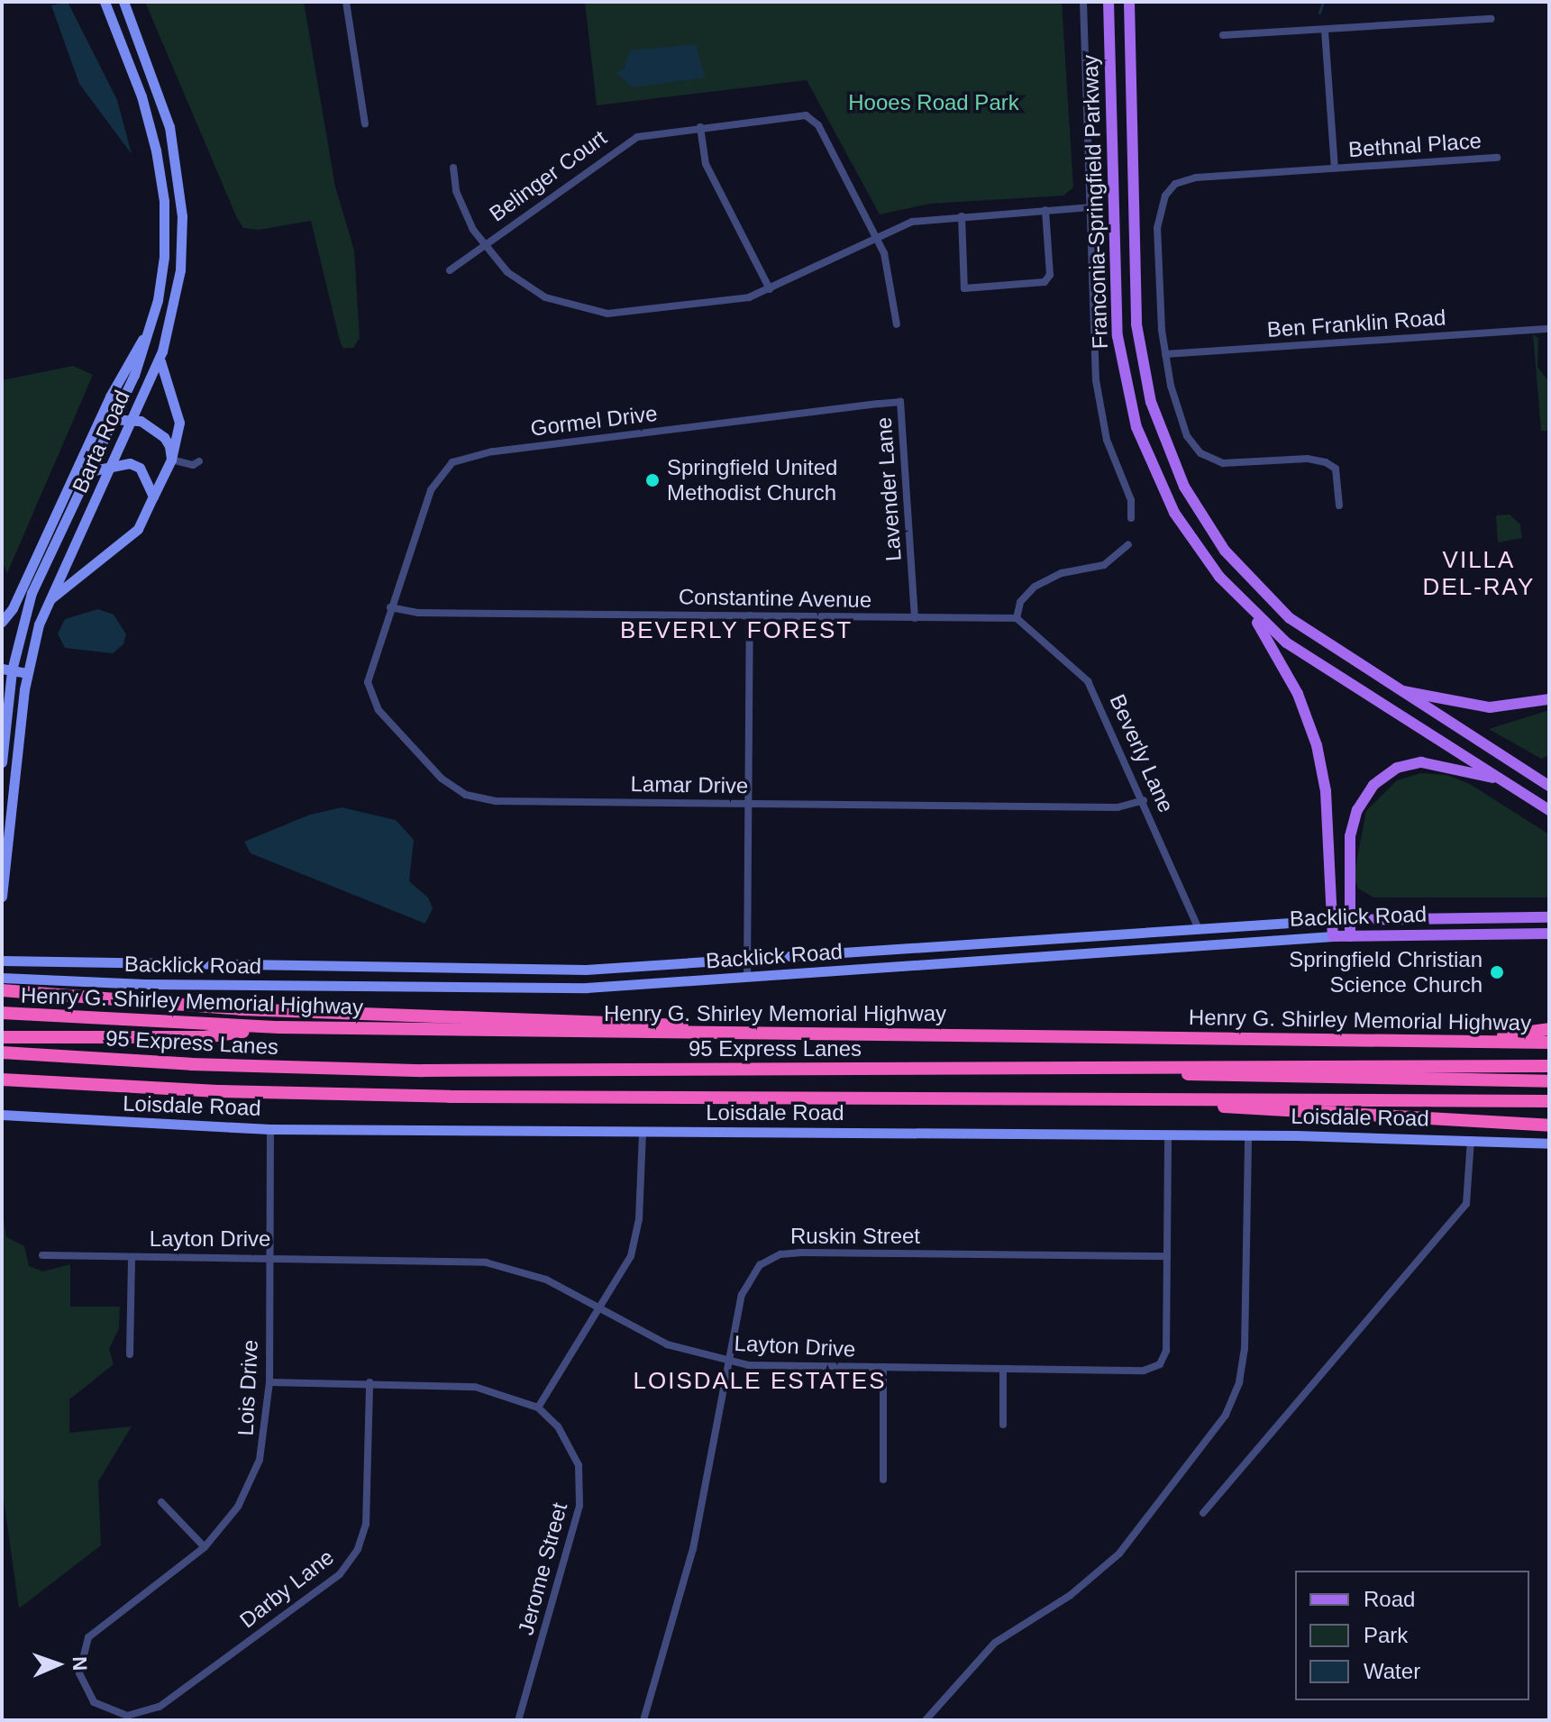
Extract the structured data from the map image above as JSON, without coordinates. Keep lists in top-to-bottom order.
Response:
{
  "streets": {
    "highway": ["Henry G. Shirley Memorial Highway", "95 Express Lanes"],
    "main road": [
      "Franconia-Springfield Parkway",
      "Barta Road",
      "Backlick Road",
      "Loisdale Road"
    ],
    "street": [
      "Bethnal Place",
      "Belinger Court",
      "Ben Franklin Road",
      "Gormel Drive",
      "Lavender Lane",
      "Constantine Avenue",
      "Beverly Lane",
      "Lamar Drive",
      "Ruskin Street",
      "Layton Drive",
      "Lois Drive",
      "Jerome Street",
      "Darby Lane"
    ]
  },
  "crossings": [
    ["Bethnal Place", "Ben Franklin Road"],
    ["Gormel Drive", "Lavender Lane"],
    ["Gormel Drive", "Constantine Avenue"],
    ["Gormel Drive", "Lamar Drive"],
    ["Lavender Lane", "Constantine Avenue"],
    ["Constantine Avenue", "Beverly Lane"],
    ["Constantine Avenue", "Lamar Drive"],
    ["Beverly Lane", "Lamar Drive"],
    ["Beverly Lane", "Backlick Road"],
    ["Loisdale Road", "Layton Drive"],
    ["Loisdale Road", "Lois Drive"],
    ["Ruskin Street", "Layton Drive"],
    ["Layton Drive", "Lois Drive"],
    ["Lois Drive", "Darby Lane"]
  ],
  "districts": ["VILLA DEL-RAY", "BEVERLY FOREST", "LOISDALE ESTATES"],
  "parks": ["Hooes Road Park"],
  "places": ["Springfield United Methodist Church", "Springfield Christian Science Church"],
  "legend": ["Road", "Park", "Water"],
  "north": "right"
}
